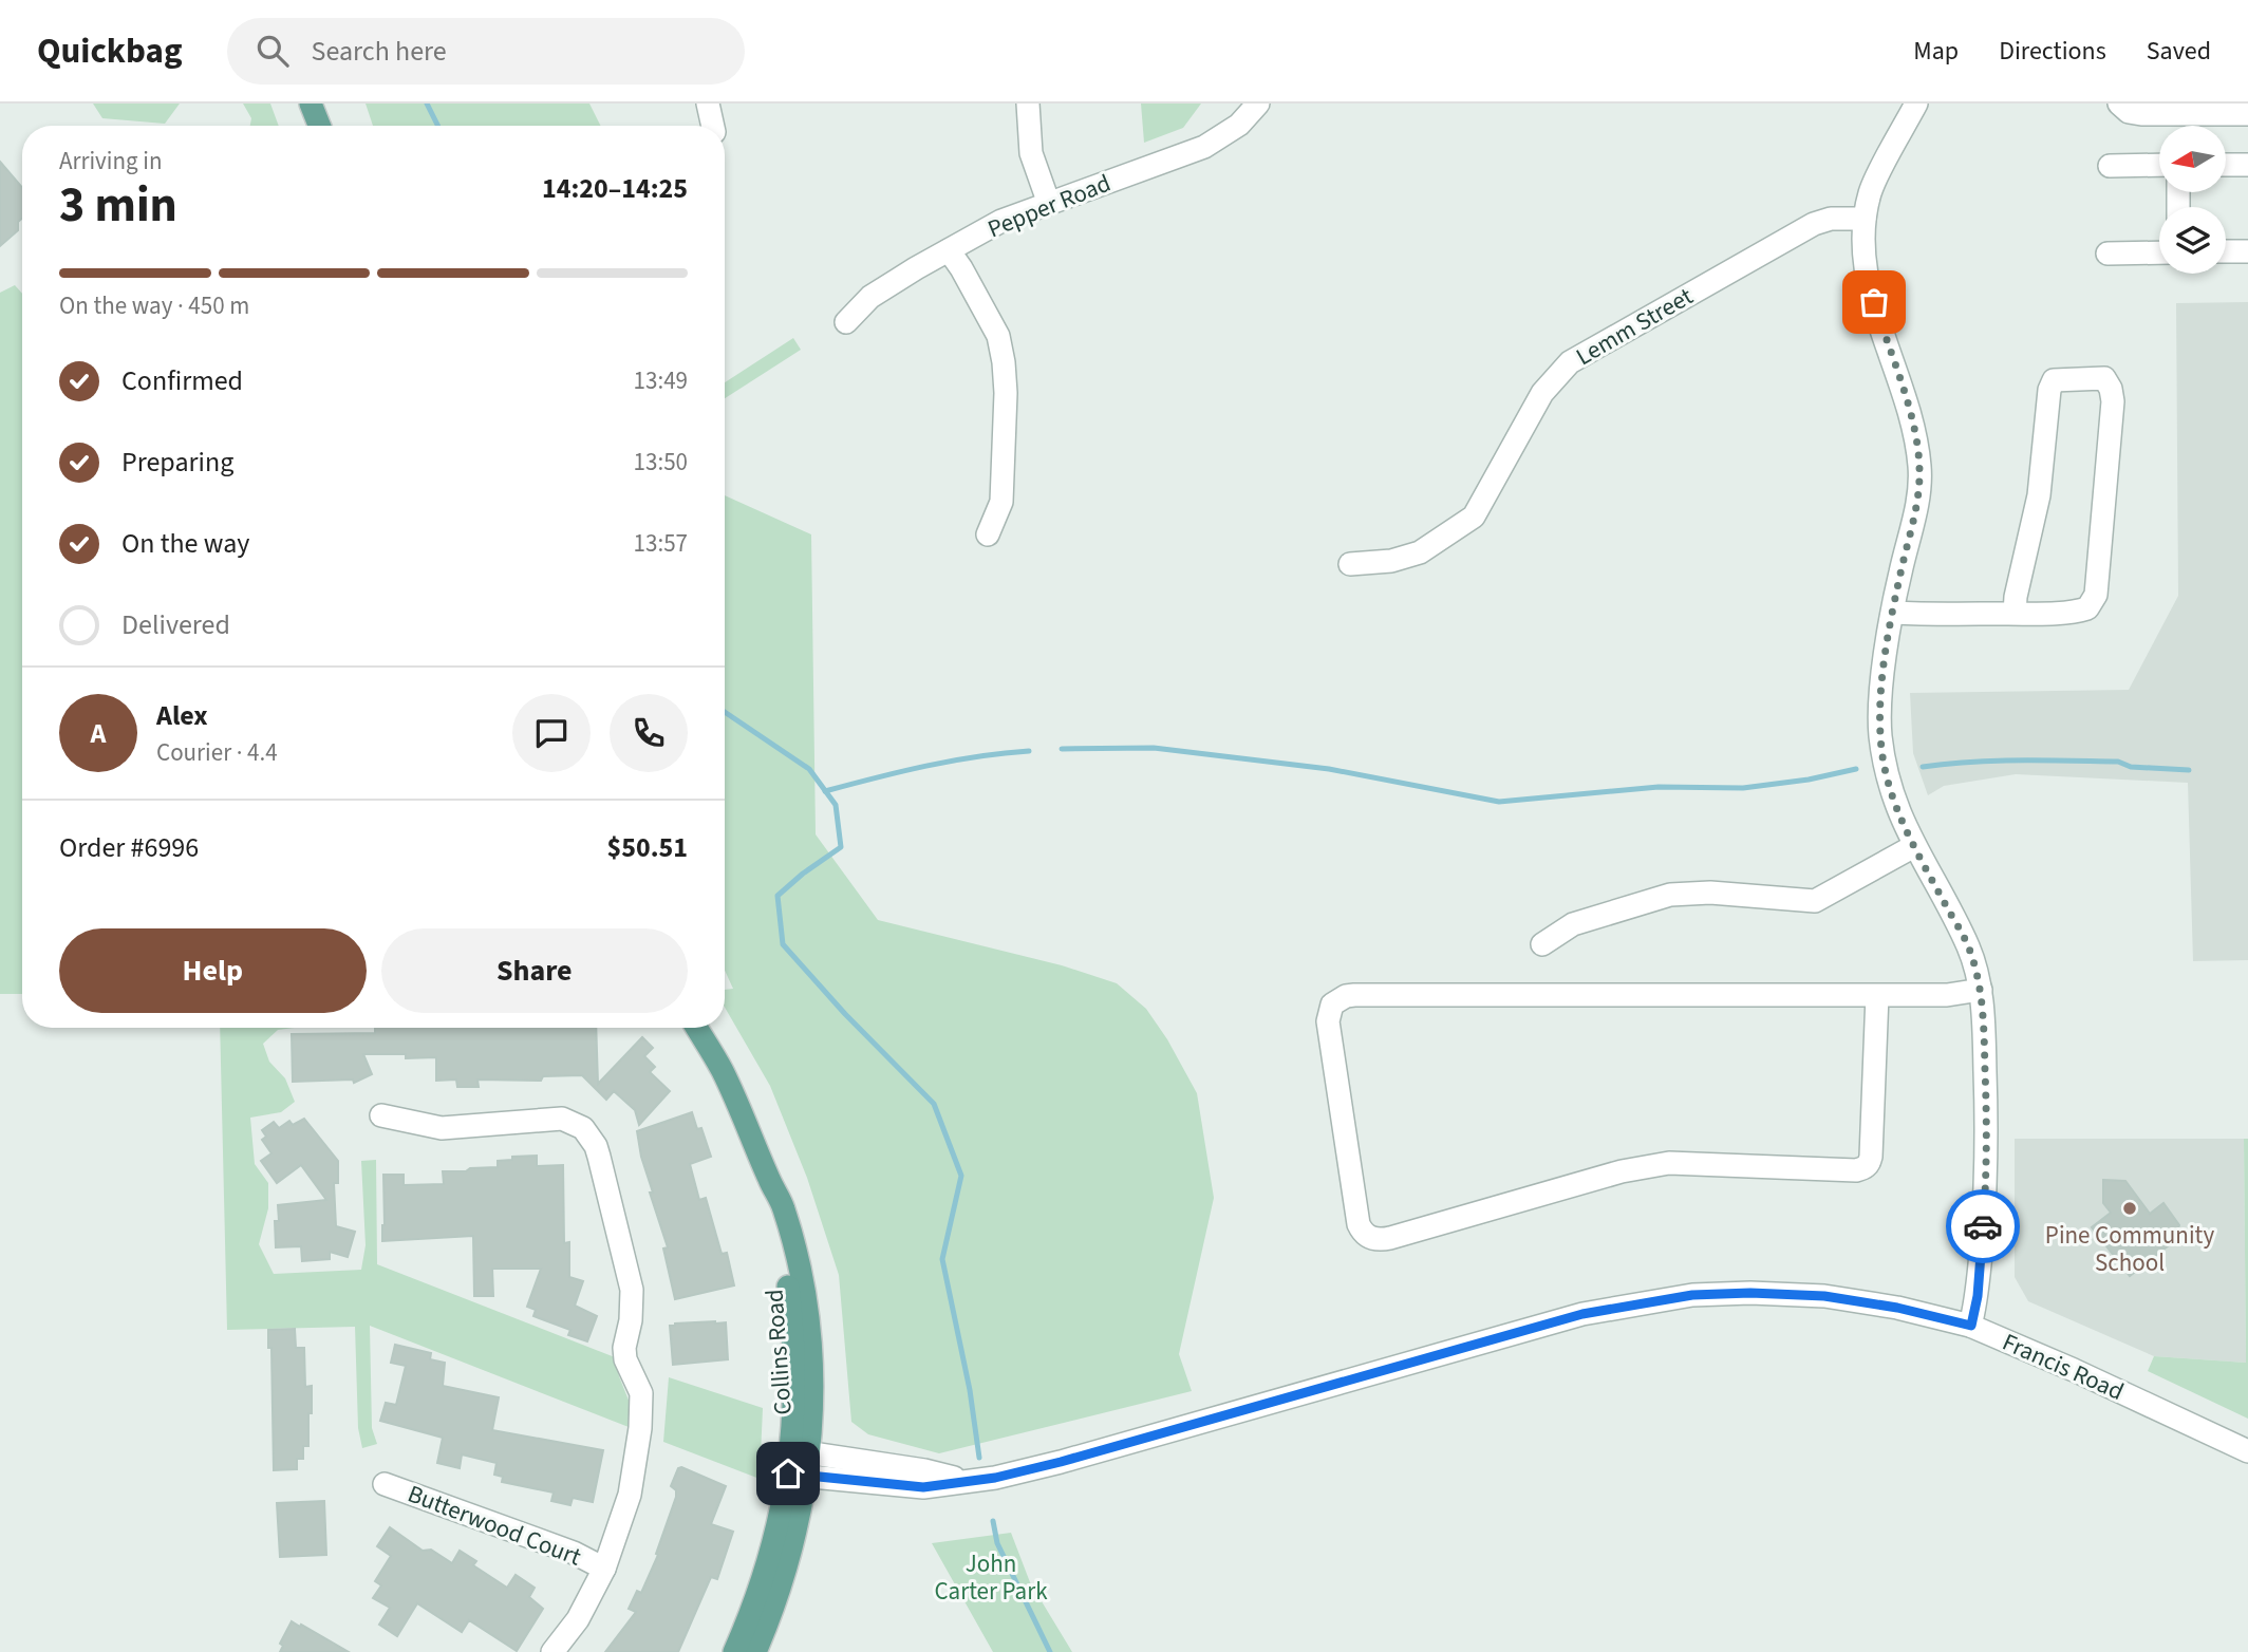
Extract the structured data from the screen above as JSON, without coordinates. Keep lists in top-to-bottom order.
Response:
{
  "streets": {
    "main road": ["Collins Road"],
    "street": [
      "Pepper Road",
      "Lemm Street",
      "Francis Road",
      "Butterwood Court"
    ]
  },
  "crossings": [
    ["Collins Road", "Francis Road"]
  ],
  "parks": ["John Carter Park"],
  "places": ["Pine Community School"],
  "north": "left",
  "page": {
    "header": "Quickbag",
    "search": "Search here",
    "nav": ["Map", "Directions", "Saved"],
    "heading": ["3 min", "Arriving in", "14:20–14:25"],
    "panel": [
      "Alex",
      "Courier · 4.4",
      "Order #6996",
      "$50.51"
    ],
    "bar": "On the way · 450 m",
    "list": [
      ["Confirmed", "13:49"],
      ["Preparing", "13:50"],
      ["On the way", "13:57"],
      "Delivered"
    ],
    "round": "A",
    "buttons": ["Help", "Share"]
  }
}
